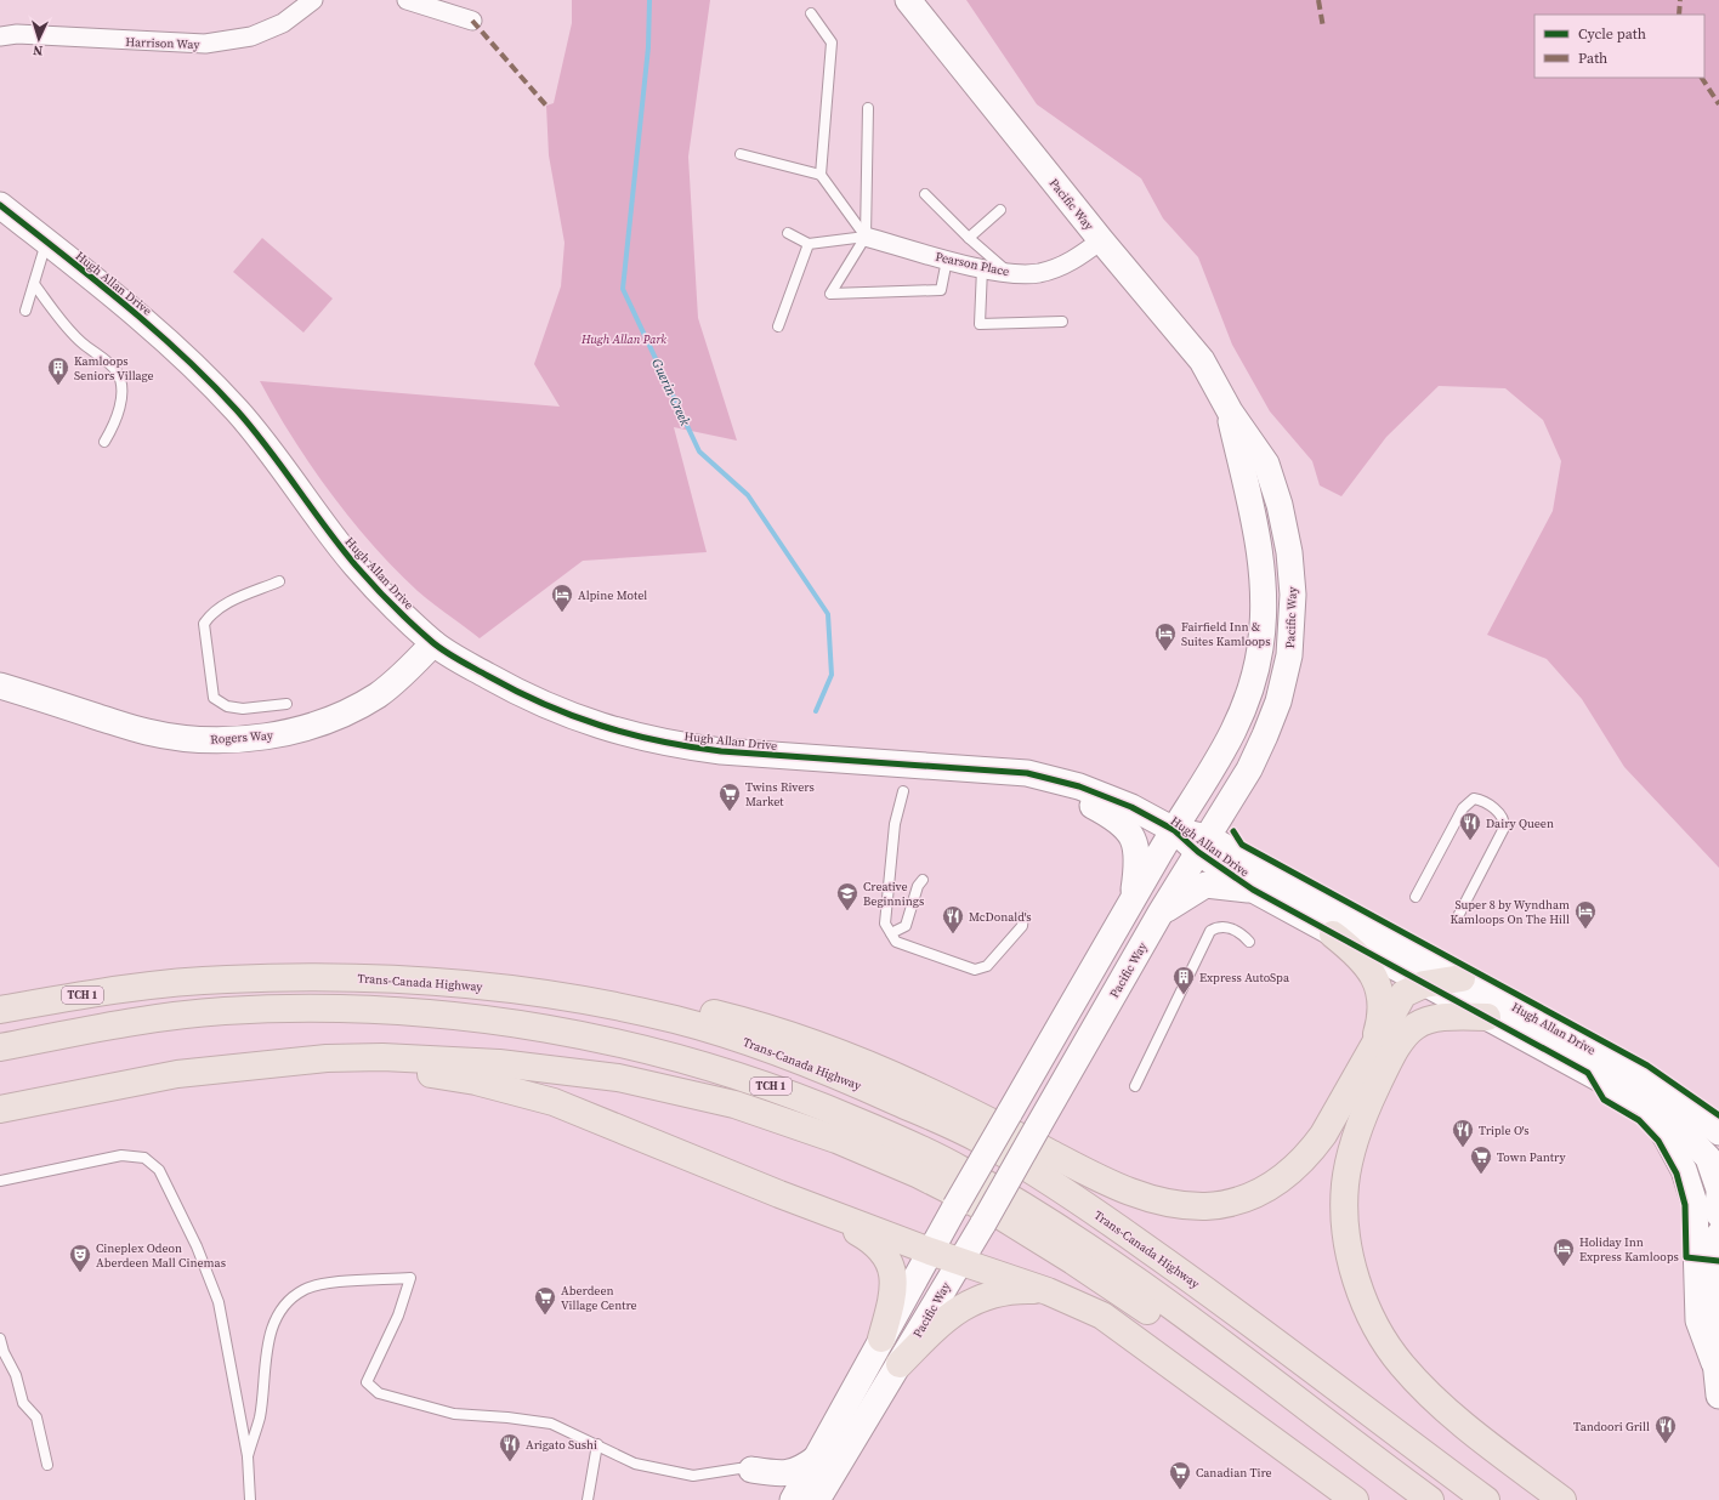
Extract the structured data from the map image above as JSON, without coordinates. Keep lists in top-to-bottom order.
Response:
{
  "streets": {
    "highway": ["Trans-Canada Highway", "TCH 1"],
    "main road": ["Pacific Way", "Hugh Allan Drive", "Rogers Way"],
    "street": ["Harrison Way", "Pearson Place"]
  },
  "crossings": [
    ["Pacific Way", "Pearson Place"],
    ["Pacific Way", "Hugh Allan Drive"],
    ["Hugh Allan Drive", "Rogers Way"]
  ],
  "water": ["Guerin Creek"],
  "parks": ["Hugh Allan Park"],
  "places": {
    "building": ["Kamloops Seniors Village", "Express AutoSpa"],
    "hotel": [
      "Alpine Motel",
      "Fairfield Inn & Suites Kamloops",
      "Super 8 by Wyndham Kamloops On The Hill",
      "Holiday Inn Express Kamloops"
    ],
    "supermarket": [
      "Twins Rivers Market",
      "Town Pantry",
      "Aberdeen Village Centre",
      "Canadian Tire"
    ],
    "restaurant": [
      "Dairy Queen",
      "McDonald's",
      "Triple O's",
      "Tandoori Grill",
      "Arigato Sushi"
    ],
    "school or university": ["Creative Beginnings"],
    "theatre": ["Cineplex Odeon Aberdeen Mall Cinemas"]
  },
  "legend": ["Cycle path", "Path"],
  "north": "bottom"
}
